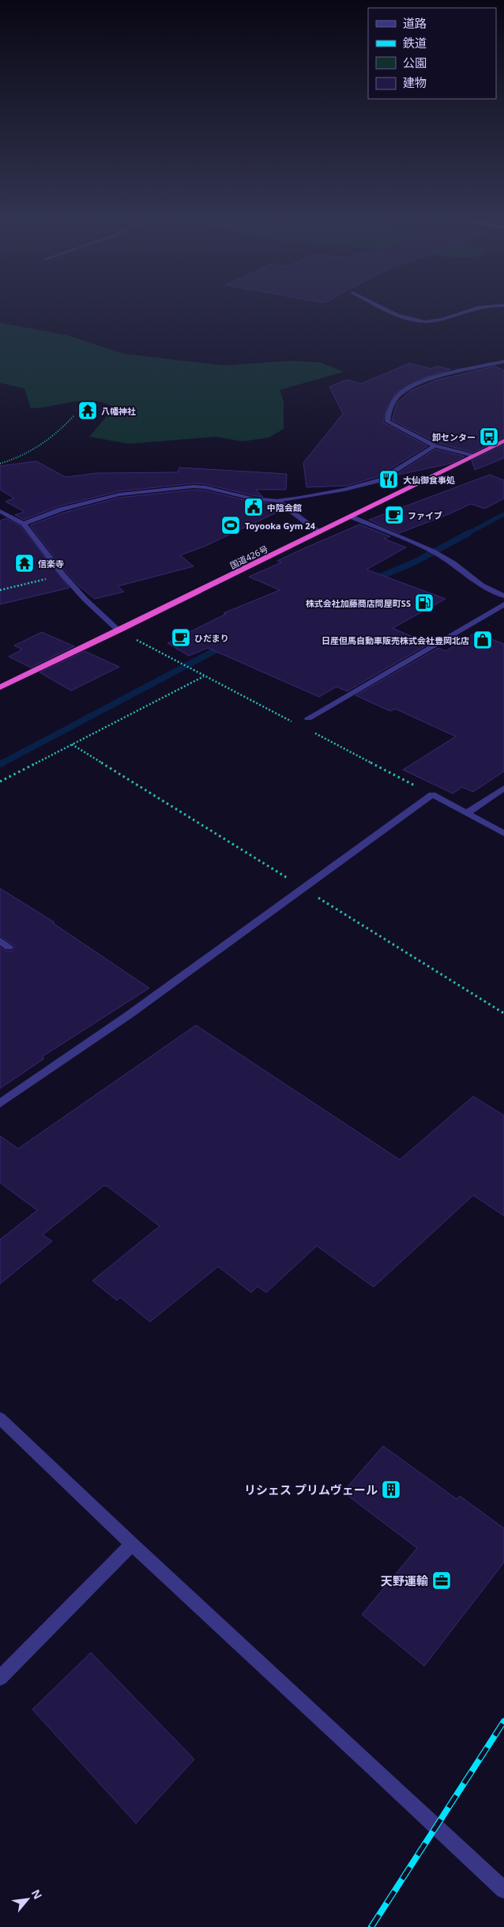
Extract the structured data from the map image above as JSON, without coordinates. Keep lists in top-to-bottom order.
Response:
{
  "streets": {
    "highway": ["国道426号"]
  },
  "places": {
    "temple": ["八幡神社", "信楽寺"],
    "bus stop": ["卸センター"],
    "restaurant": ["大仙御食事処"],
    "public building": ["中陰会館"],
    "cafe": ["ファイブ", "ひだまり"],
    "sports": ["Toyooka Gym 24"],
    "fuel station": ["株式会社加藤商店問屋町SS"],
    "shop": ["日産但馬自動車販売株式会社豊岡北店"],
    "building": ["リシェス プリムヴェール"],
    "office": ["天野運輸"]
  },
  "legend": [
    "道路",
    "鉄道",
    "公園",
    "建物"
  ],
  "north": "top right"
}
